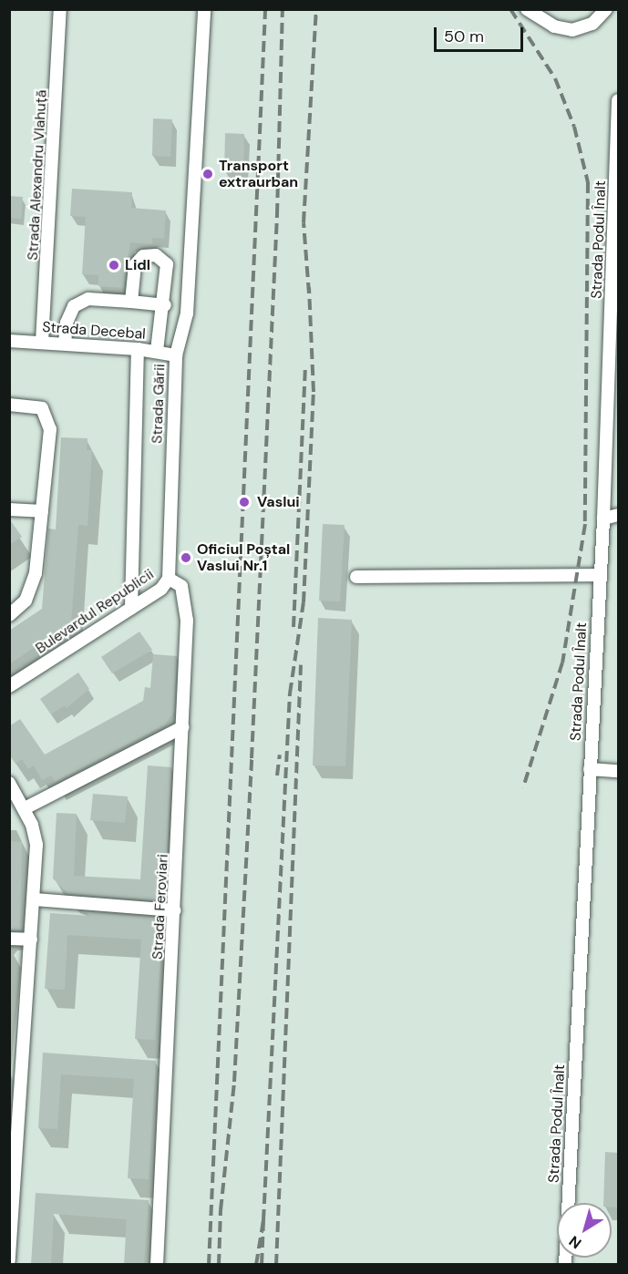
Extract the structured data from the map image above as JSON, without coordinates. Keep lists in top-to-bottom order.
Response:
{
  "streets": {
    "street": [
      "Strada Alexandru Vlahuță",
      "Strada Podul Înalt",
      "Strada Decebal",
      "Strada Gării",
      "Bulevardul Republicii",
      "Strada Feroviari"
    ]
  },
  "crossings": [
    ["Strada Alexandru Vlahuță", "Strada Decebal"],
    ["Strada Decebal", "Strada Gării"],
    ["Strada Gării", "Bulevardul Republicii"]
  ],
  "places": [
    "Transport extraurban",
    "Lidl",
    "Vaslui",
    "Oficiul Poștal Vaslui Nr.1"
  ],
  "scale_bar": "50 m",
  "north": "bottom left"
}
